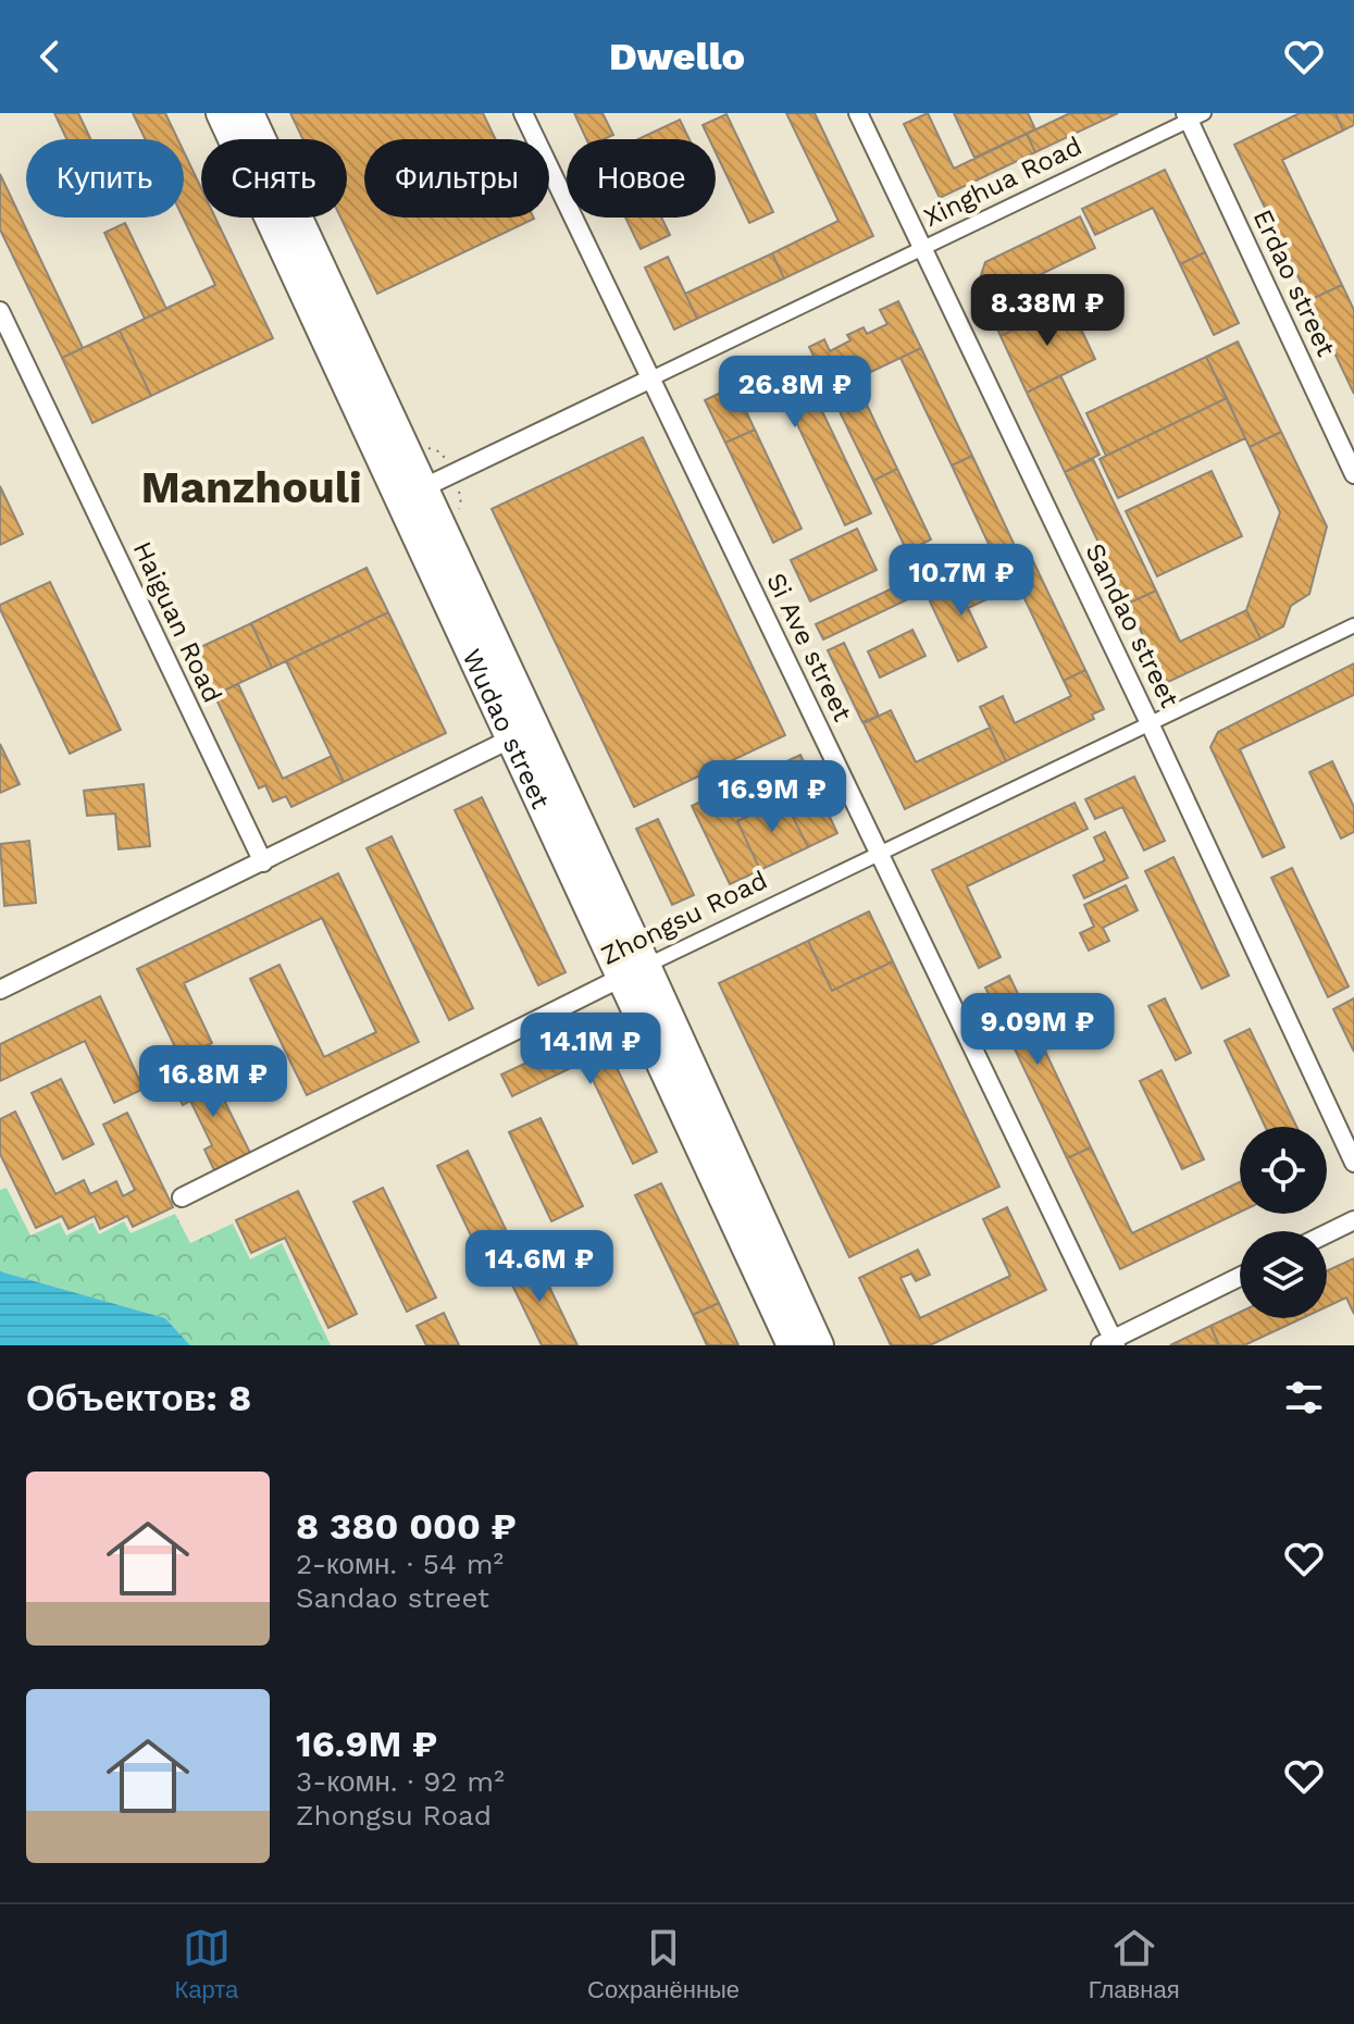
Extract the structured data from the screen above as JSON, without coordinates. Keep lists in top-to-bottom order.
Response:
{
  "streets": {
    "highway": ["Wudao street"],
    "street": [
      "Xinghua Road",
      "Erdao street",
      "Haiguan Road",
      "Sandao street",
      "Si Ave street",
      "Zhongsu Road"
    ]
  },
  "crossings": [
    ["Xinghua Road", "Erdao street"],
    ["Xinghua Road", "Sandao street"],
    ["Xinghua Road", "Si Ave street"],
    ["Xinghua Road", "Wudao street"],
    ["Sandao street", "Zhongsu Road"],
    ["Si Ave street", "Zhongsu Road"],
    ["Wudao street", "Zhongsu Road"]
  ],
  "districts": ["Manzhouli"],
  "page": {
    "header": "Dwello",
    "chip": [
      "Купить",
      "Снять",
      "Фильтры",
      "Новое"
    ],
    "price": [
      "8.38M ₽",
      "26.8M ₽",
      "10.7M ₽",
      "16.9M ₽",
      "9.09M ₽",
      "14.1M ₽",
      "16.8M ₽",
      "14.6M ₽"
    ],
    "heading": "Объектов: 8",
    "list": [
      {
        "name": "8 380 000 ₽",
        "note": "2-комн. · 54 m² · Sandao street"
      },
      {
        "name": "16.9M ₽",
        "note": "3-комн. · 92 m² · Zhongsu Road"
      }
    ],
    "tabs": ["Карта", "Сохранённые", "Главная"]
  }
}
